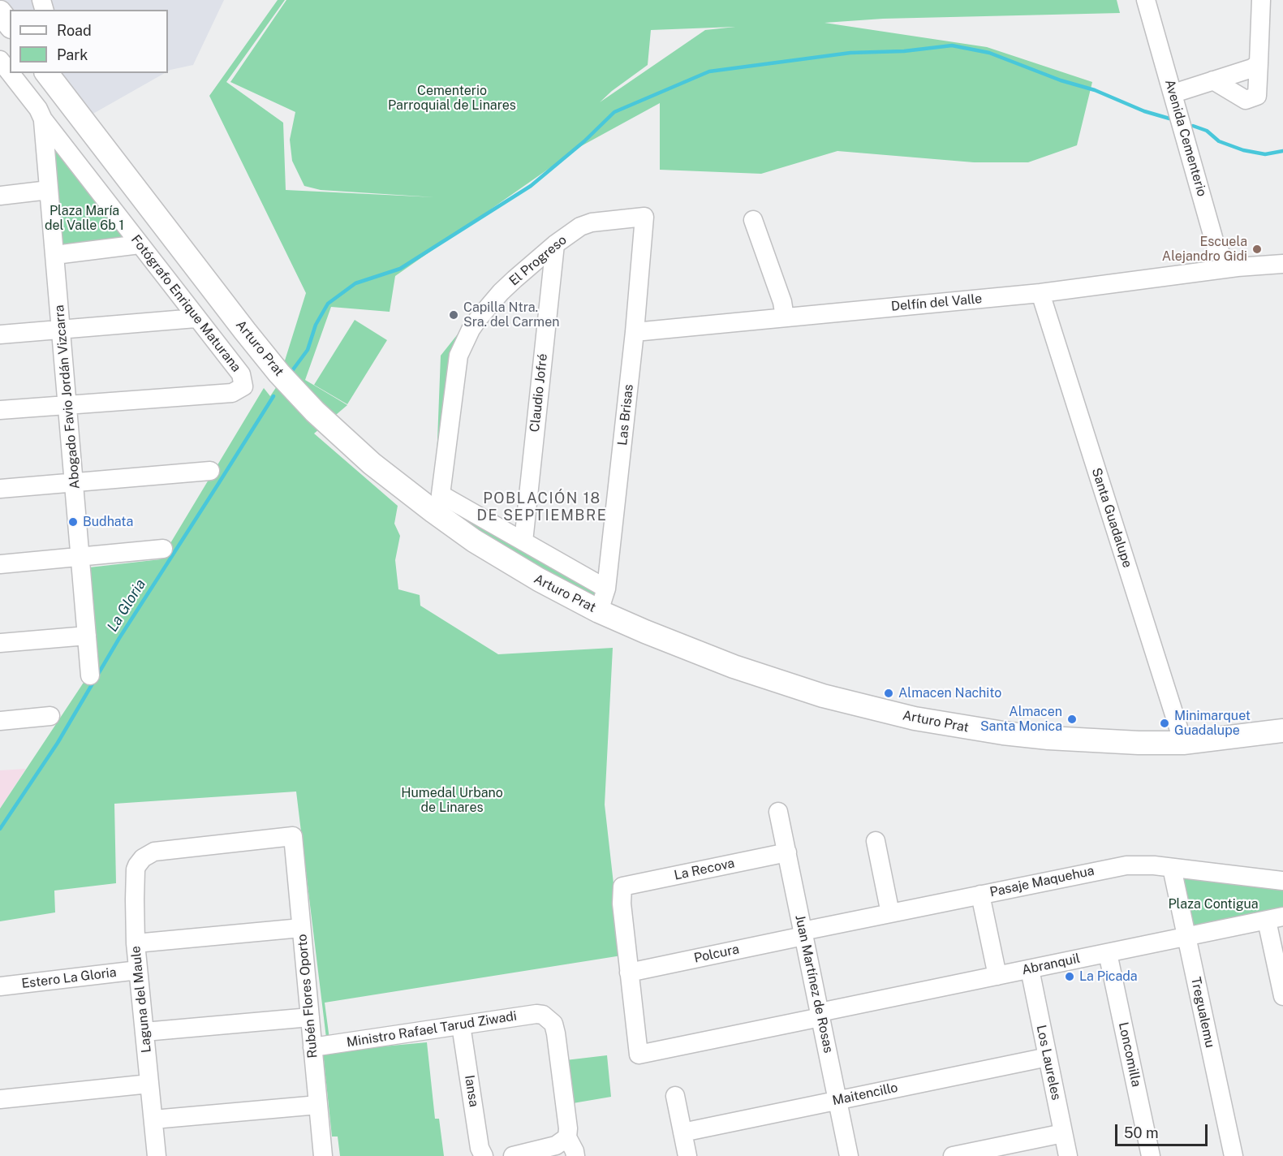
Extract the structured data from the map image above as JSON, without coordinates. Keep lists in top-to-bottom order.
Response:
{
  "streets": {
    "main road": ["Arturo Prat"],
    "street": [
      "Avenida Cementerio",
      "El Progreso",
      "Delfín del Valle",
      "Fotógrafo Enrique Maturana",
      "Claudio Jofré",
      "Abogado Favio Jordán Vizcarra",
      "Las Brisas",
      "Santa Guadalupe",
      "La Recova",
      "Pasaje Maquehua",
      "Polcura",
      "Abranquil",
      "Estero La Gloria",
      "Juan Martínez de Rosas",
      "Rubén Flores Oporto",
      "Laguna del Maule",
      "Tregualemu",
      "Ministro Rafael Tarud Ziwadi",
      "Loncomilla",
      "Los Laureles",
      "Iansa",
      "Maitencillo"
    ]
  },
  "crossings": [
    ["Avenida Cementerio", "Delfín del Valle"],
    ["El Progreso", "Arturo Prat"],
    ["El Progreso", "Claudio Jofré"],
    ["El Progreso", "Las Brisas"],
    ["Delfín del Valle", "Las Brisas"],
    ["Delfín del Valle", "Santa Guadalupe"],
    ["Fotógrafo Enrique Maturana", "Abogado Favio Jordán Vizcarra"],
    ["Arturo Prat", "Claudio Jofré"],
    ["Arturo Prat", "Las Brisas"],
    ["Arturo Prat", "Santa Guadalupe"],
    ["La Recova", "Polcura"],
    ["La Recova", "Abranquil"],
    ["La Recova", "Juan Martínez de Rosas"],
    ["Pasaje Maquehua", "Polcura"],
    ["Pasaje Maquehua", "Juan Martínez de Rosas"],
    ["Pasaje Maquehua", "Tregualemu"],
    ["Polcura", "Abranquil"],
    ["Polcura", "Juan Martínez de Rosas"],
    ["Abranquil", "Juan Martínez de Rosas"],
    ["Abranquil", "Tregualemu"],
    ["Abranquil", "Loncomilla"],
    ["Abranquil", "Los Laureles"],
    ["Estero La Gloria", "Laguna del Maule"],
    ["Juan Martínez de Rosas", "Maitencillo"],
    ["Rubén Flores Oporto", "Laguna del Maule"],
    ["Rubén Flores Oporto", "Ministro Rafael Tarud Ziwadi"],
    ["Ministro Rafael Tarud Ziwadi", "Iansa"],
    ["Los Laureles", "Maitencillo"]
  ],
  "districts": ["POBLACIÓN 18 DE SEPTIEMBRE"],
  "water": ["La Gloria"],
  "parks": [
    "Cementerio Parroquial de Linares",
    "Plaza María del Valle 6b 1",
    "Humedal Urbano de Linares",
    "Plaza Contigua"
  ],
  "places": [
    "Escuela Alejandro Gidi",
    "Capilla Ntra. Sra. del Carmen",
    "Budhata",
    "Almacen Nachito",
    "Almacen Santa Monica",
    "Minimarquet Guadalupe",
    "La Picada"
  ],
  "legend": ["Road", "Park"],
  "scale_bar": "50 m"
}
